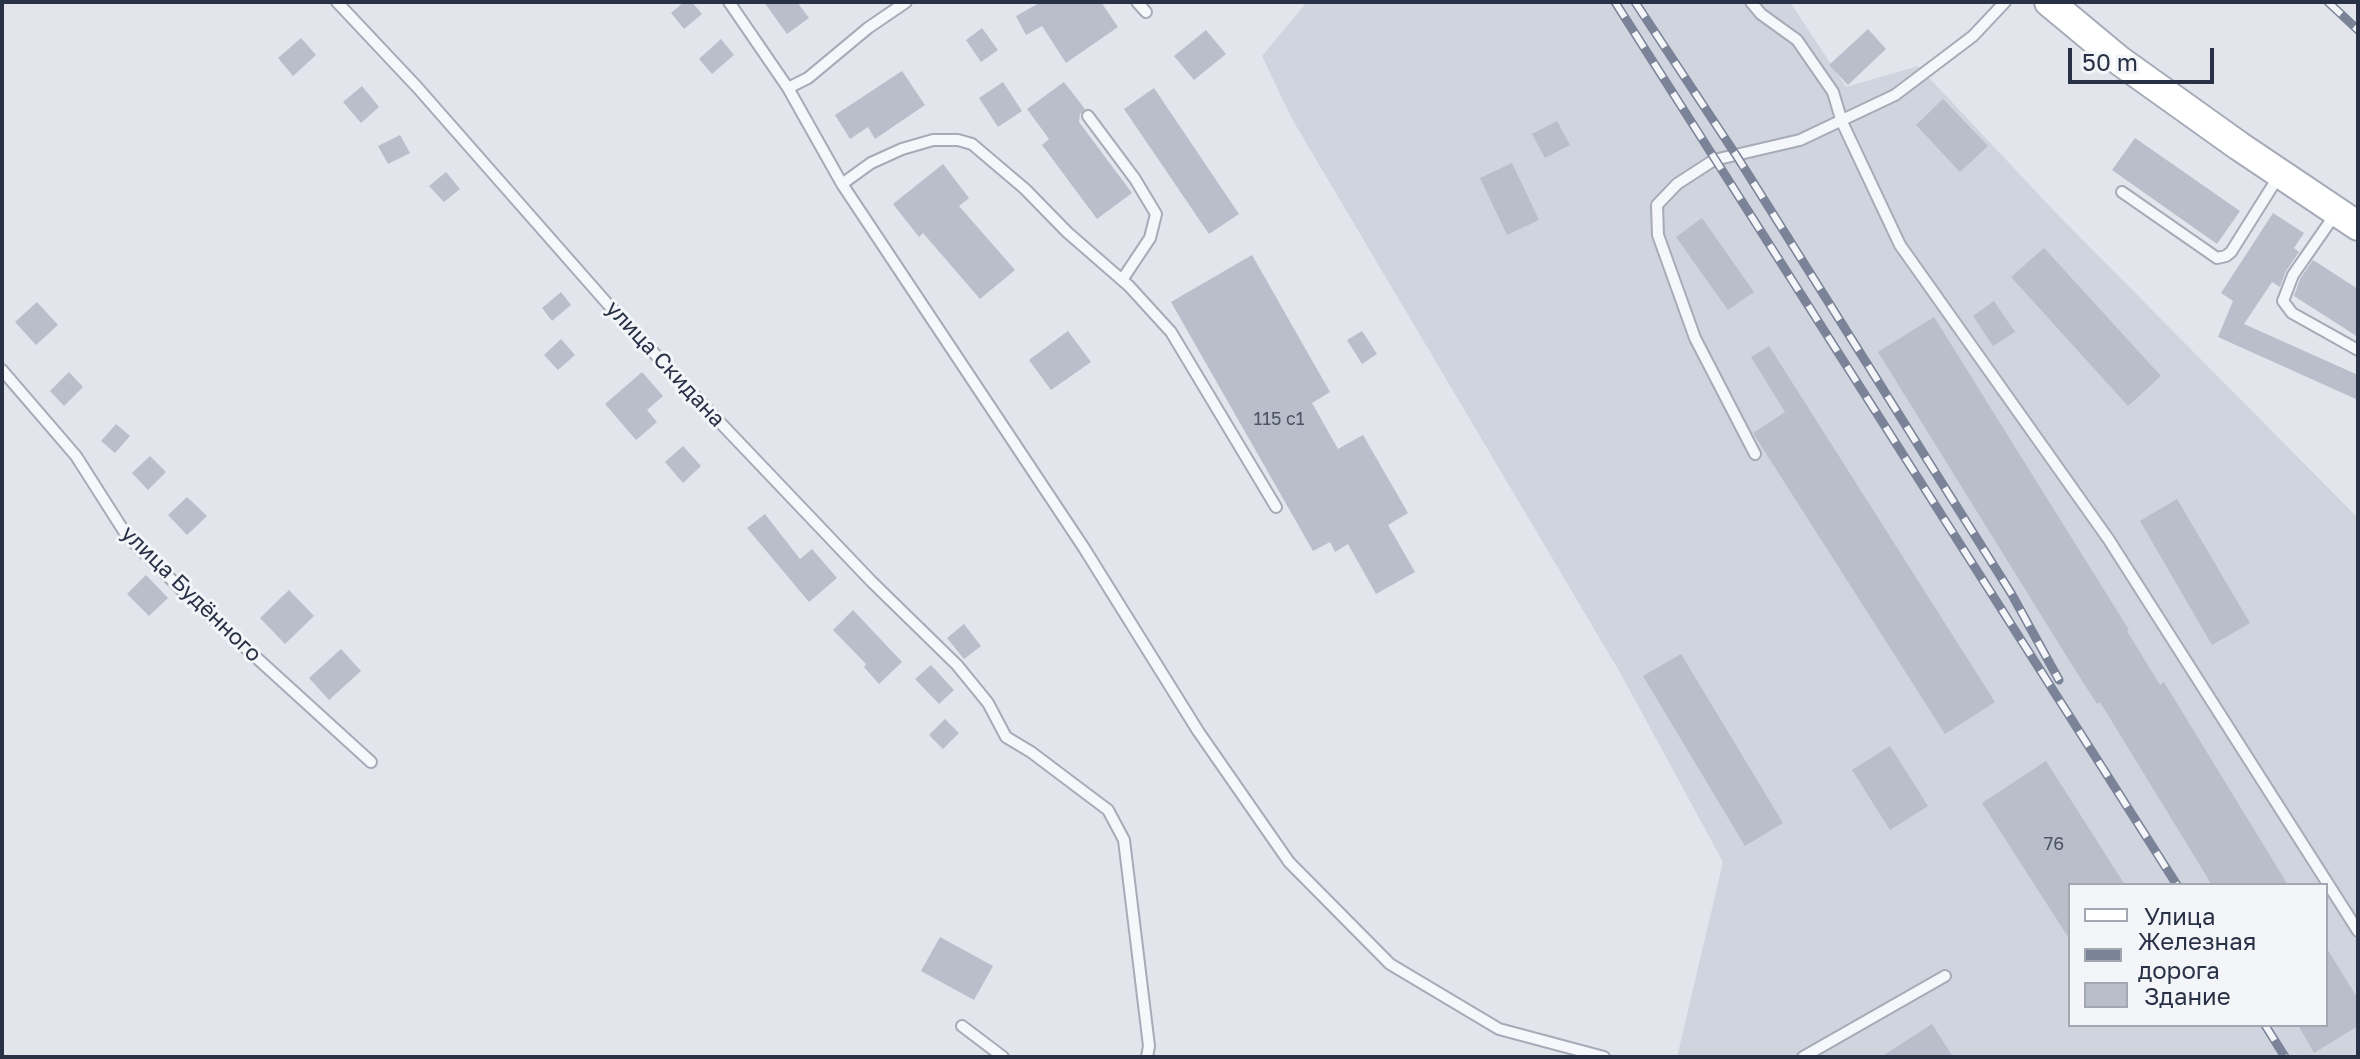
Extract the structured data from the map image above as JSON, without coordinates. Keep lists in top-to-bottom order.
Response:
{
  "streets": {
    "lane": ["улица Скидана", "улица Будённого"]
  },
  "house_numbers": ["115 с1", "76"],
  "legend": ["Улица", "Железная дорога", "Здание"],
  "scale_bar": "50 m"
}
